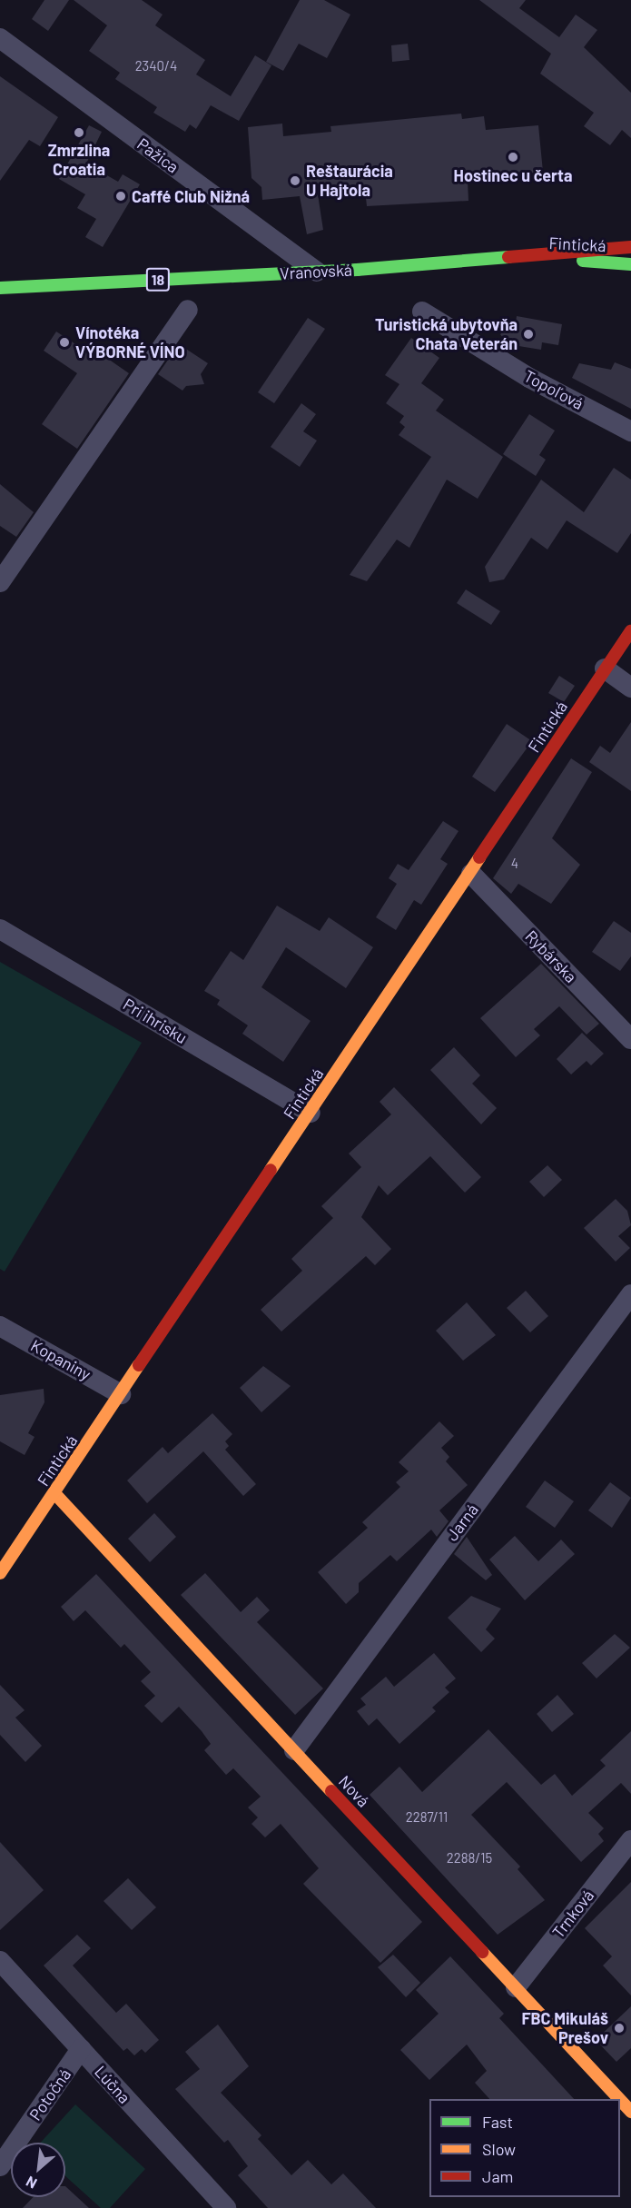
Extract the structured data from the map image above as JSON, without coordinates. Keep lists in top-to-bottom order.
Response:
{
  "streets": {
    "street": [
      "Pažica",
      "Fintická",
      "Vranovská",
      "18",
      "Topoľová",
      "Rybárska",
      "Pri ihrisku",
      "Kopaniny",
      "Jarná",
      "Nová",
      "Trnková",
      "Lúčna",
      "Potočná"
    ]
  },
  "crossings": [
    ["Pažica", "Vranovská"],
    ["Fintická", "Vranovská"],
    ["Fintická", "Rybárska"],
    ["Fintická", "Pri ihrisku"],
    ["Fintická", "Kopaniny"],
    ["Fintická", "Nová"],
    ["Jarná", "Nová"],
    ["Nová", "Trnková"],
    ["Lúčna", "Potočná"]
  ],
  "places": [
    "Zmrzlina Croatia",
    "Hostinec u čerta",
    "Reštaurácia U Hajtola",
    "Caffé Club Nižná",
    "Turistická ubytovňa Chata Veterán",
    "Vínotéka VÝBORNÉ VÍNO",
    "FBC Mikuláš Prešov"
  ],
  "house_numbers": [
    "2340/4",
    "4",
    "2287/11",
    "2288/15"
  ],
  "legend": ["Fast", "Slow", "Jam"],
  "north": "bottom left"
}
